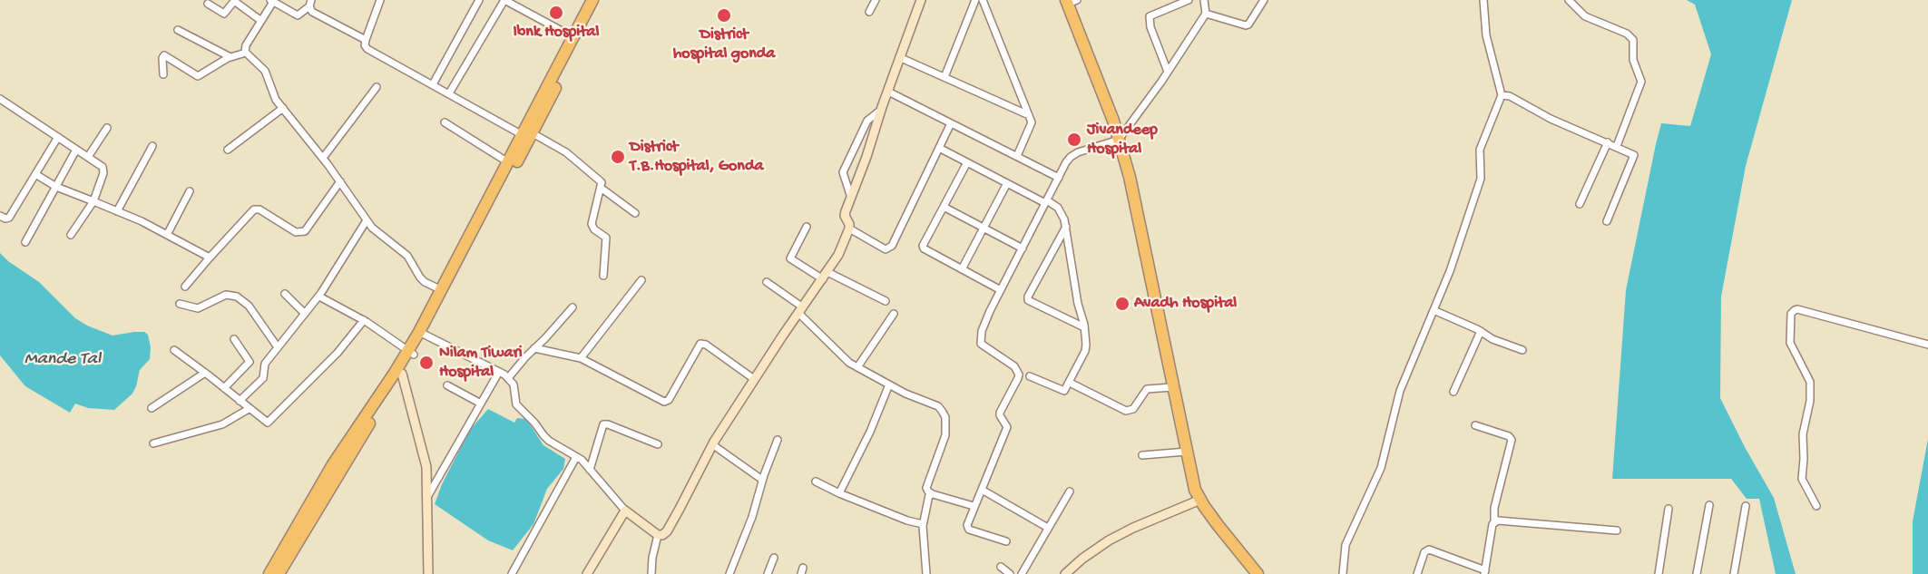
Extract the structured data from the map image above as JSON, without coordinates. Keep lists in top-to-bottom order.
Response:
{
  "water": ["Mande Tal"],
  "places": [
    "Ibnk Hospital",
    "District hospital gonda",
    "Jivandeep Hospital",
    "District T.B.Hospital, Gonda",
    "Avadh Hospital",
    "Nilam Tiwari Hospital"
  ]
}
